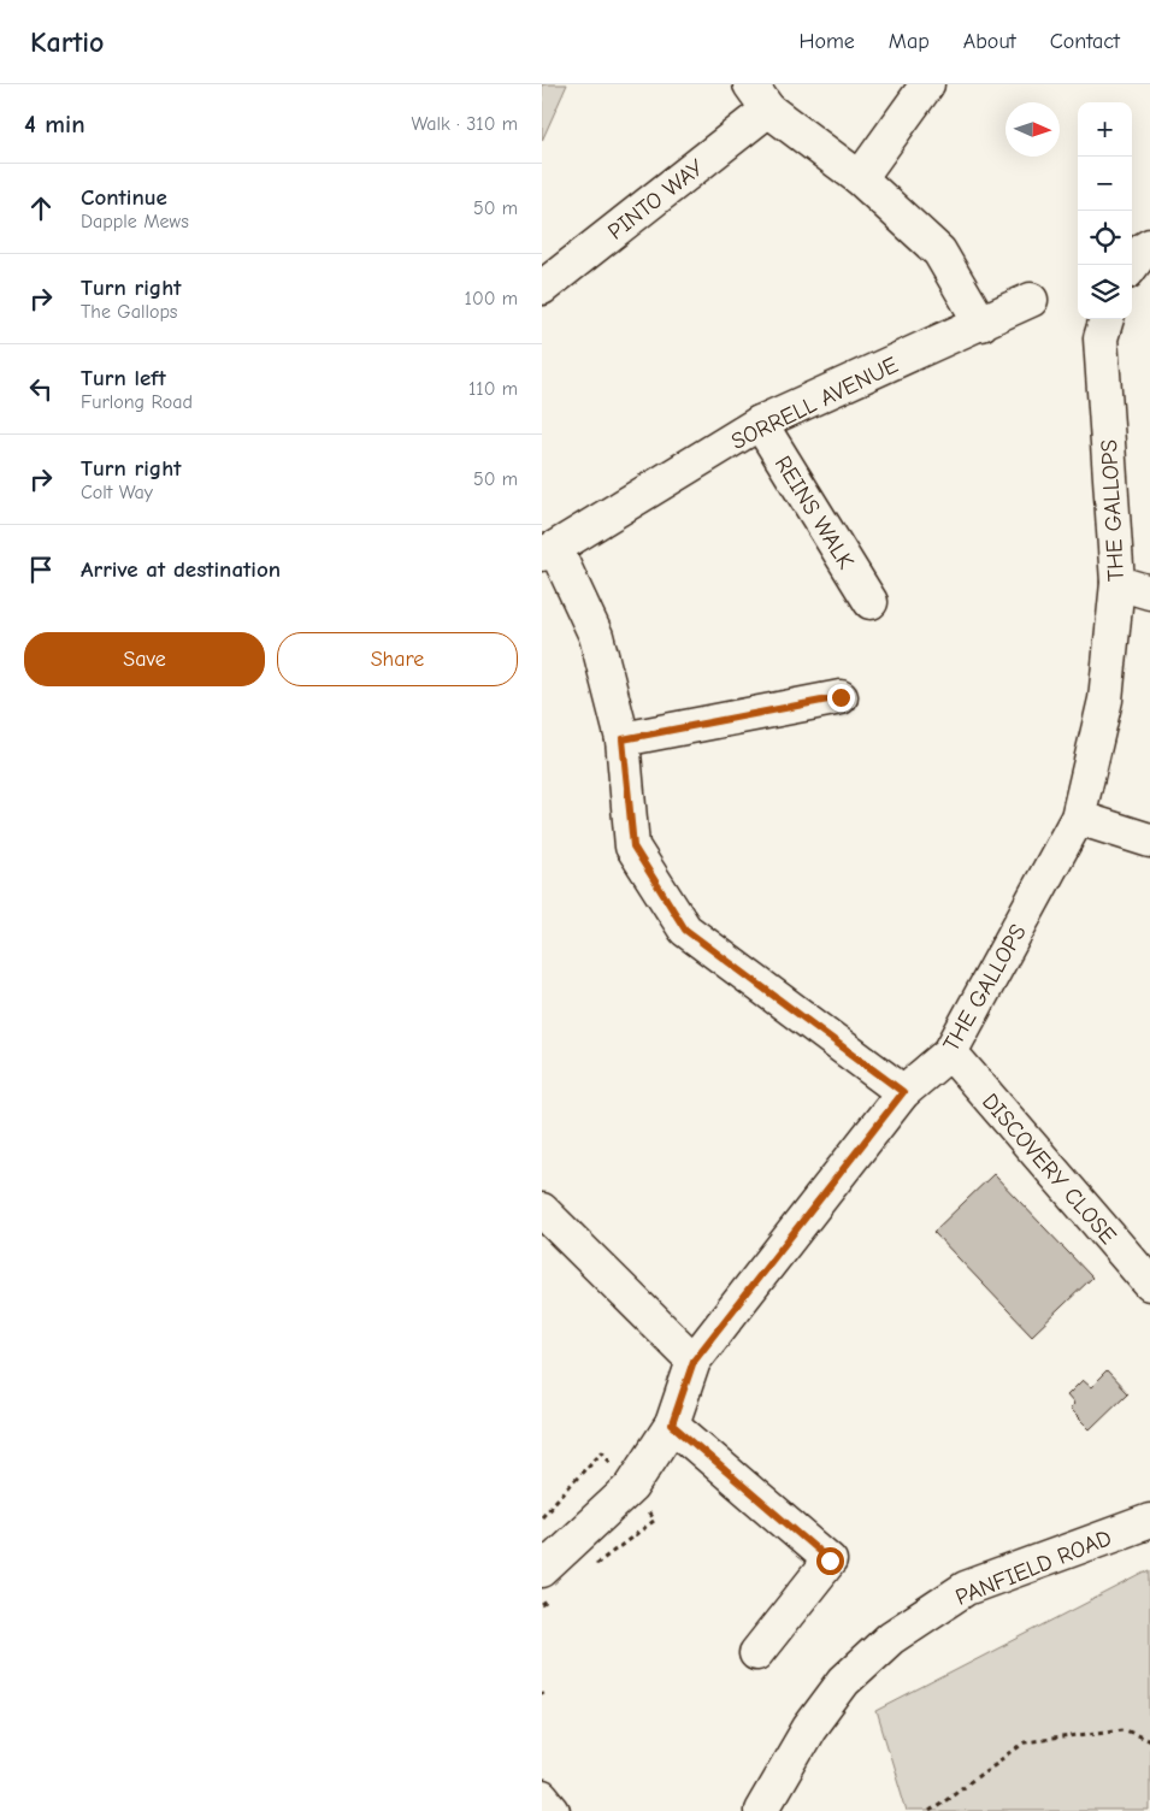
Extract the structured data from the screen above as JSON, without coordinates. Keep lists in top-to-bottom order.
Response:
{
  "streets": {
    "street": [
      "PINTO WAY",
      "SORRELL AVENUE",
      "THE GALLOPS",
      "REINS WALK",
      "DISCOVERY CLOSE",
      "PANFIELD ROAD"
    ]
  },
  "crossings": [
    ["SORRELL AVENUE", "REINS WALK"],
    ["THE GALLOPS", "DISCOVERY CLOSE"]
  ],
  "north": "right",
  "page": {
    "header": "Kartio",
    "nav": [
      "Home",
      "Map",
      "About",
      "Contact"
    ],
    "heading": ["4 min", "Walk · 310 m"],
    "map_buttons": ["+", "−"],
    "list": [
      ["Continue", "Dapple Mews", "50 m"],
      ["Turn right", "The Gallops", "100 m"],
      ["Turn left", "Furlong Road", "110 m"],
      ["Turn right", "Colt Way", "50 m"],
      "Arrive at destination"
    ],
    "buttons": ["Save", "Share"]
  }
}
